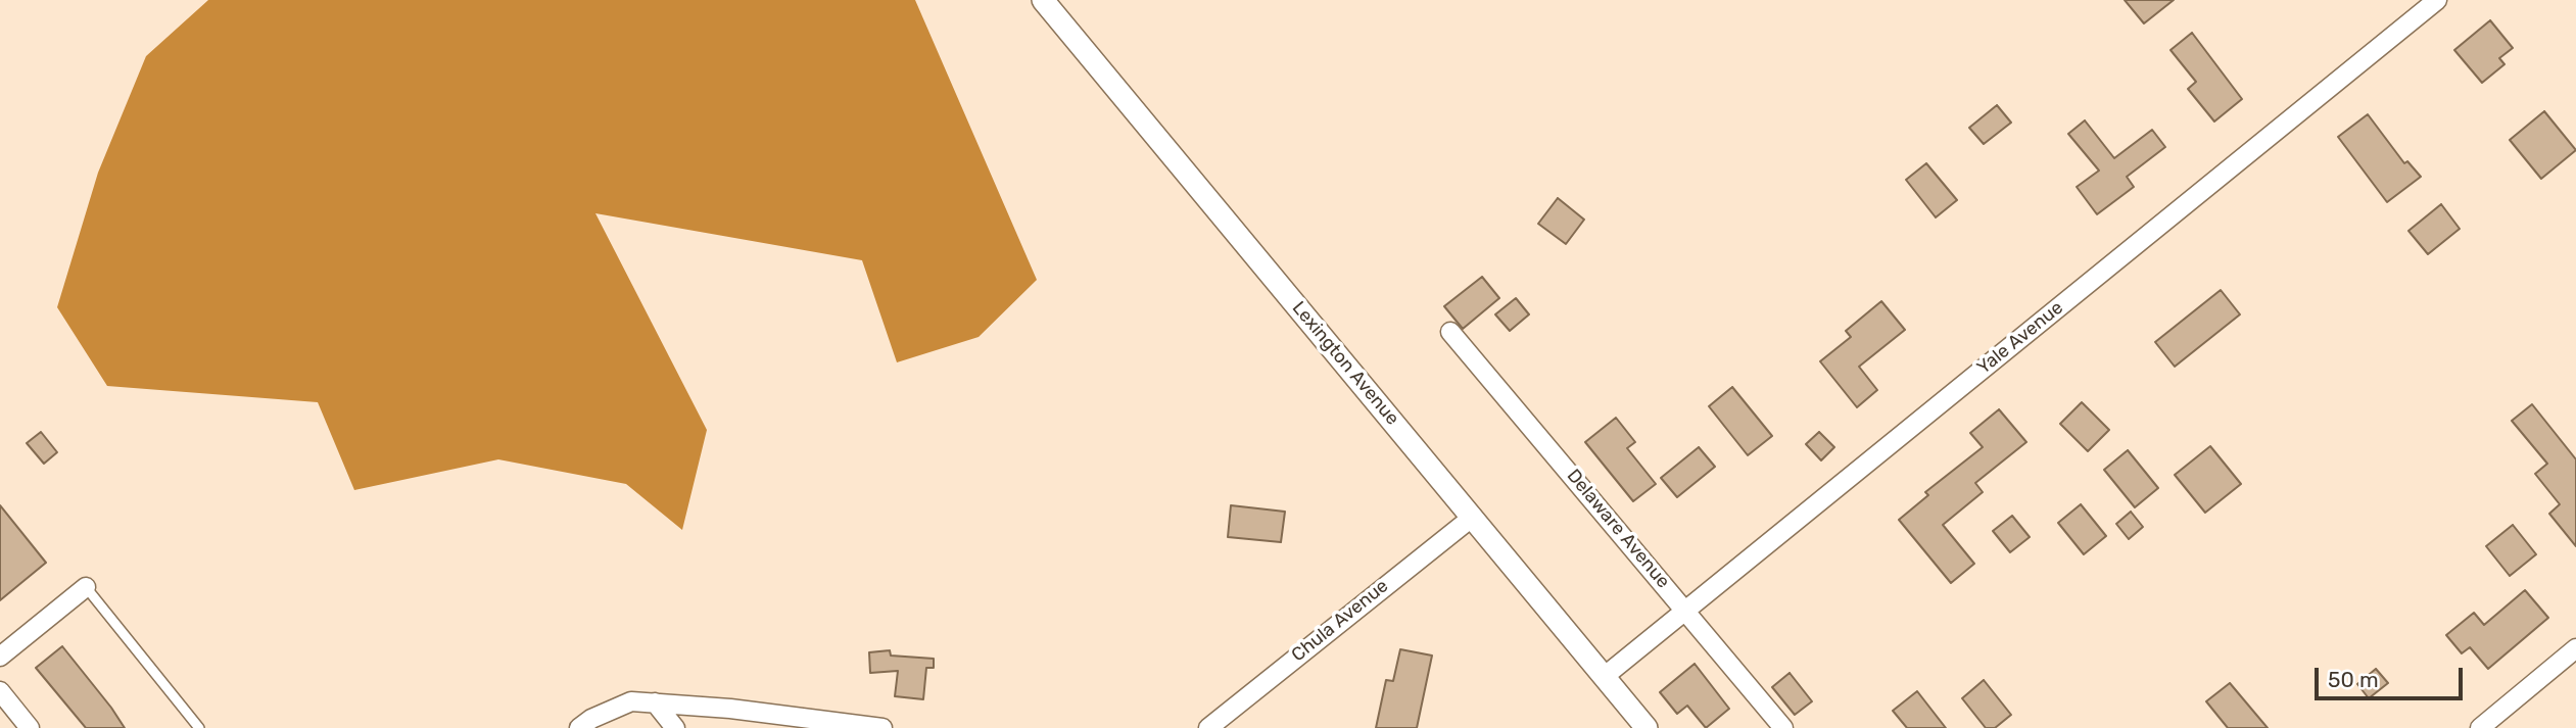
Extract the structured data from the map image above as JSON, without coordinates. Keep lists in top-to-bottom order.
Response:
{
  "streets": {
    "street": [
      "Yale Avenue",
      "Lexington Avenue",
      "Delaware Avenue",
      "Chula Avenue"
    ]
  },
  "crossings": [
    ["Yale Avenue", "Lexington Avenue"],
    ["Yale Avenue", "Delaware Avenue"],
    ["Lexington Avenue", "Chula Avenue"]
  ],
  "scale_bar": "50 m"
}
